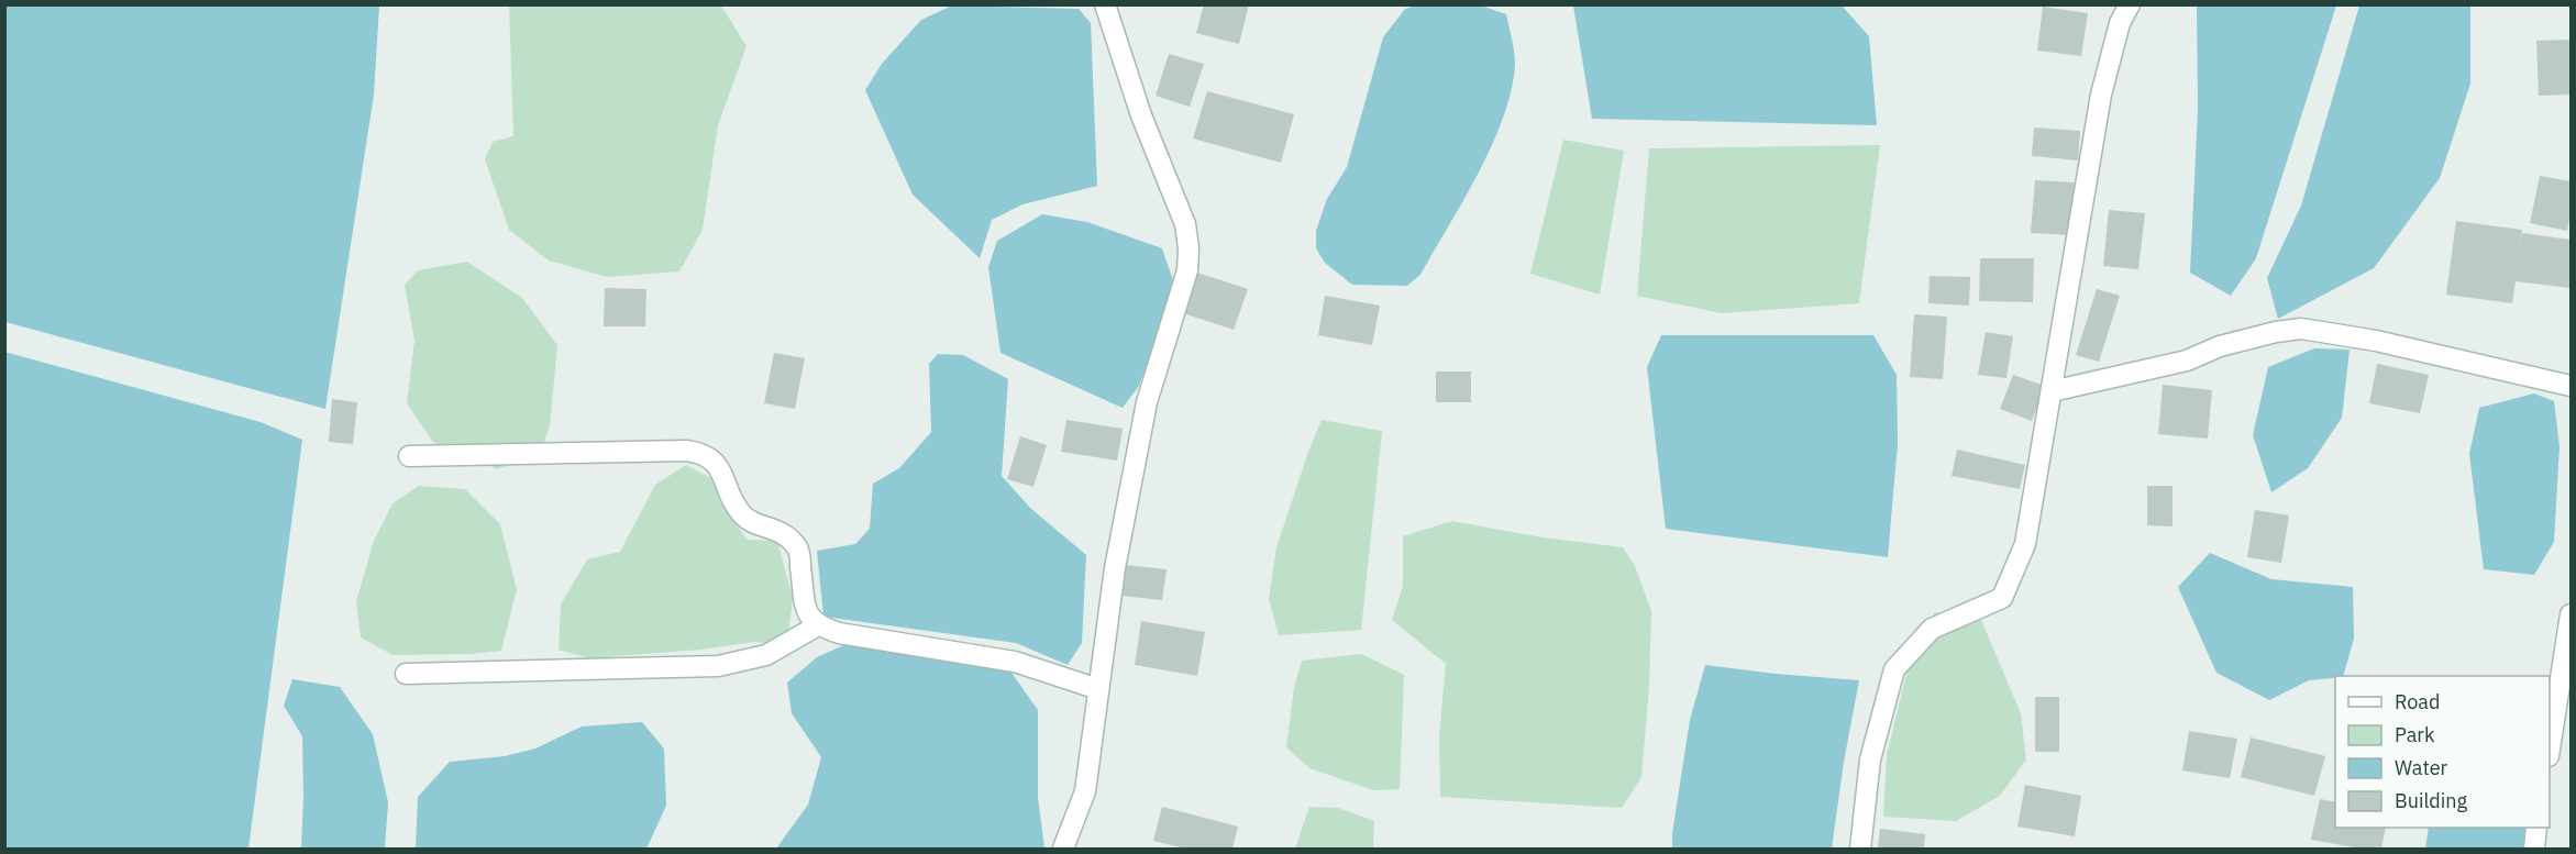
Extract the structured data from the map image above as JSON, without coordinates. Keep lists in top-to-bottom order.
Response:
{
  "legend": [
    "Road",
    "Park",
    "Water",
    "Building"
  ]
}
